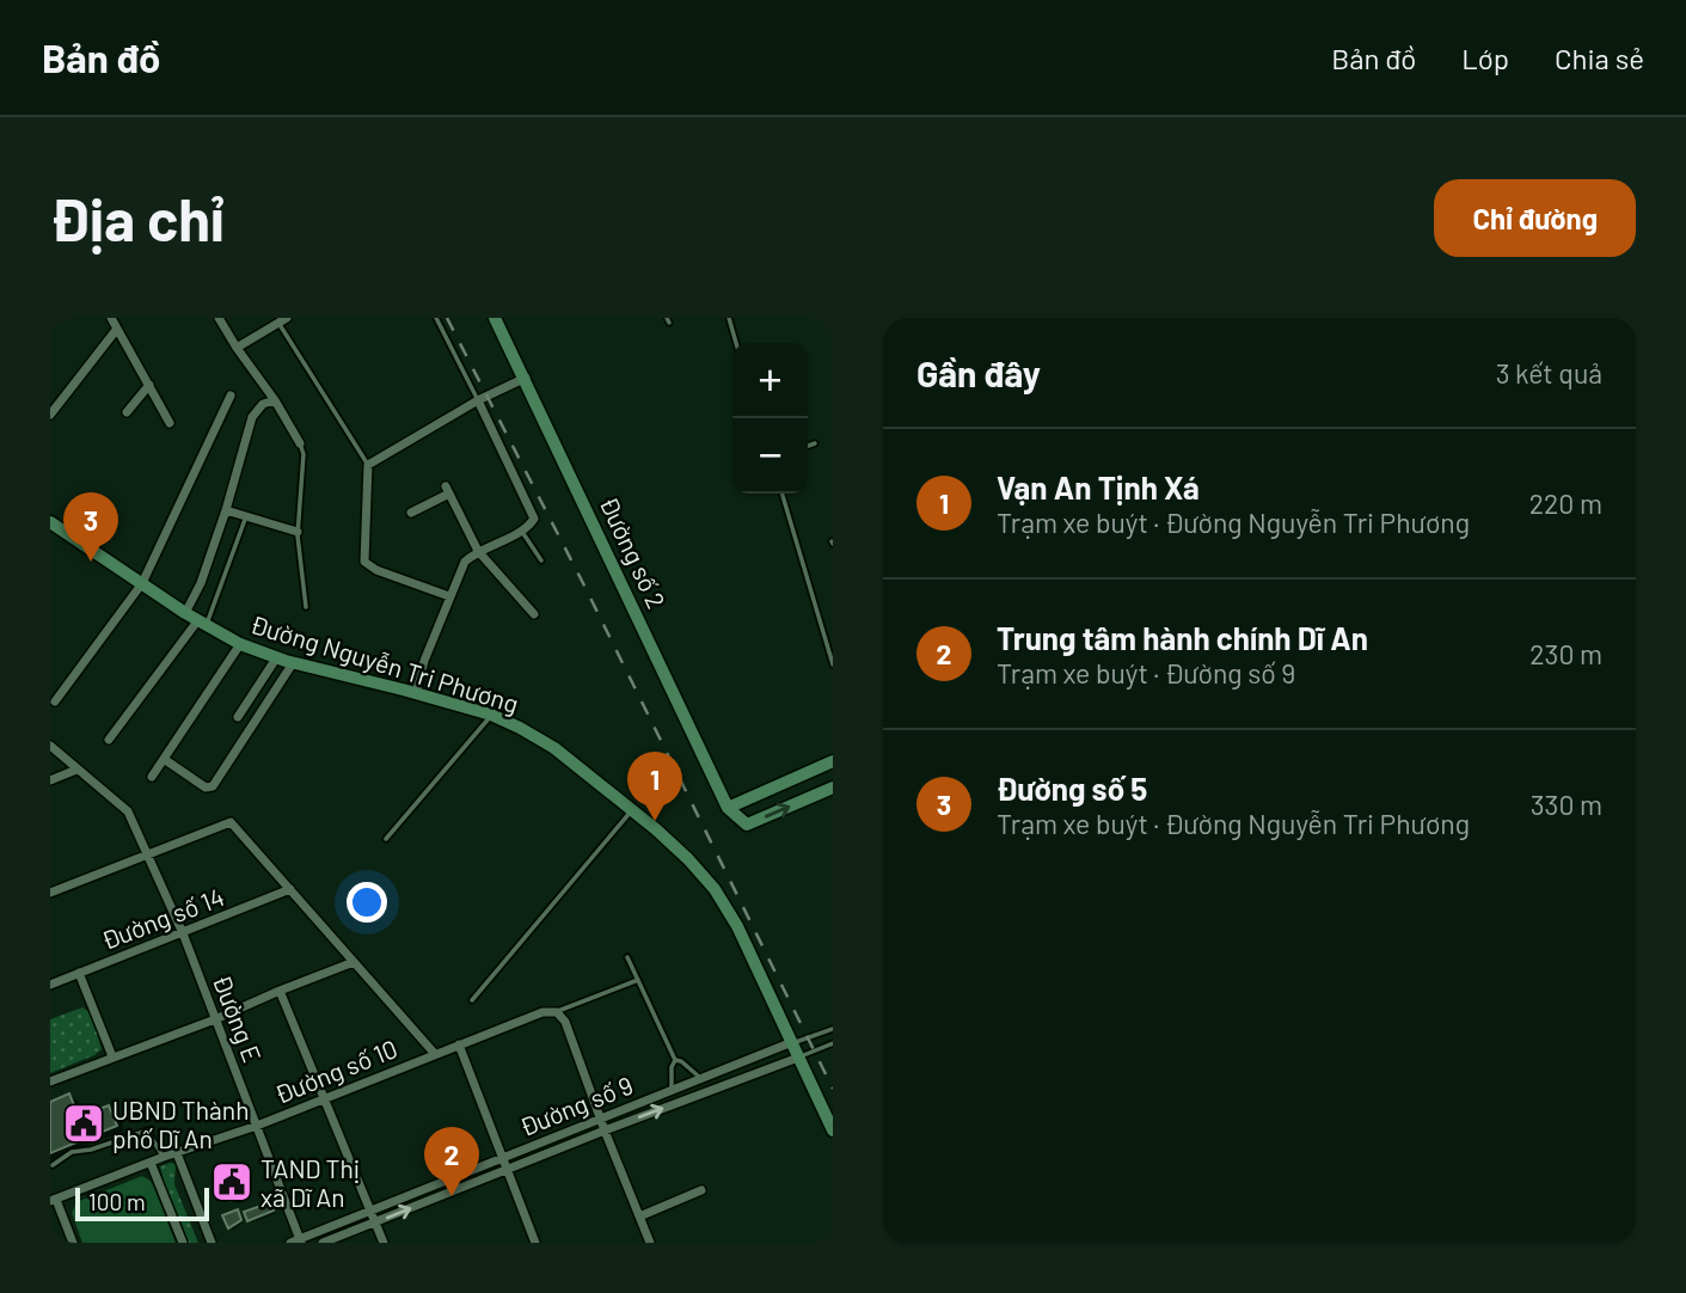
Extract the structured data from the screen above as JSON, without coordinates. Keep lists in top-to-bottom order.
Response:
{
  "streets": {
    "main road": ["Đường số 2", "Đường Nguyễn Tri Phương"],
    "street": [
      "Đường số 14",
      "Đường E",
      "Đường số 10",
      "Đường số 9"
    ]
  },
  "crossings": [
    ["Đường Nguyễn Tri Phương", "Đường số 9"],
    ["Đường số 14", "Đường E"],
    ["Đường E", "Đường số 10"],
    ["Đường E", "Đường số 9"]
  ],
  "places": {
    "public building": ["UBND Thành phố Dĩ An", "TAND Thị xã Dĩ An"]
  },
  "scale_bar": "100 m",
  "page": {
    "header": "Bản đồ",
    "nav": ["Bản đồ", "Lớp", "Chia sẻ"],
    "buttons": "Chỉ đường",
    "title": "Địa chỉ",
    "heading": ["Gần đây", "3 kết quả"],
    "map_buttons": ["+", "−"],
    "list": [
      {
        "mark": "1",
        "name": "Vạn An Tịnh Xá",
        "note": "Trạm xe buýt · Đường Nguyễn Tri Phương",
        "value": "220 m"
      },
      {
        "mark": "2",
        "name": "Trung tâm hành chính Dĩ An",
        "note": "Trạm xe buýt · Đường số 9",
        "value": "230 m"
      },
      {
        "mark": "3",
        "name": "Đường số 5",
        "note": "Trạm xe buýt · Đường Nguyễn Tri Phương",
        "value": "330 m"
      }
    ],
    "pins": ["3", "1", "2"],
    "scale": "100 m"
  }
}
